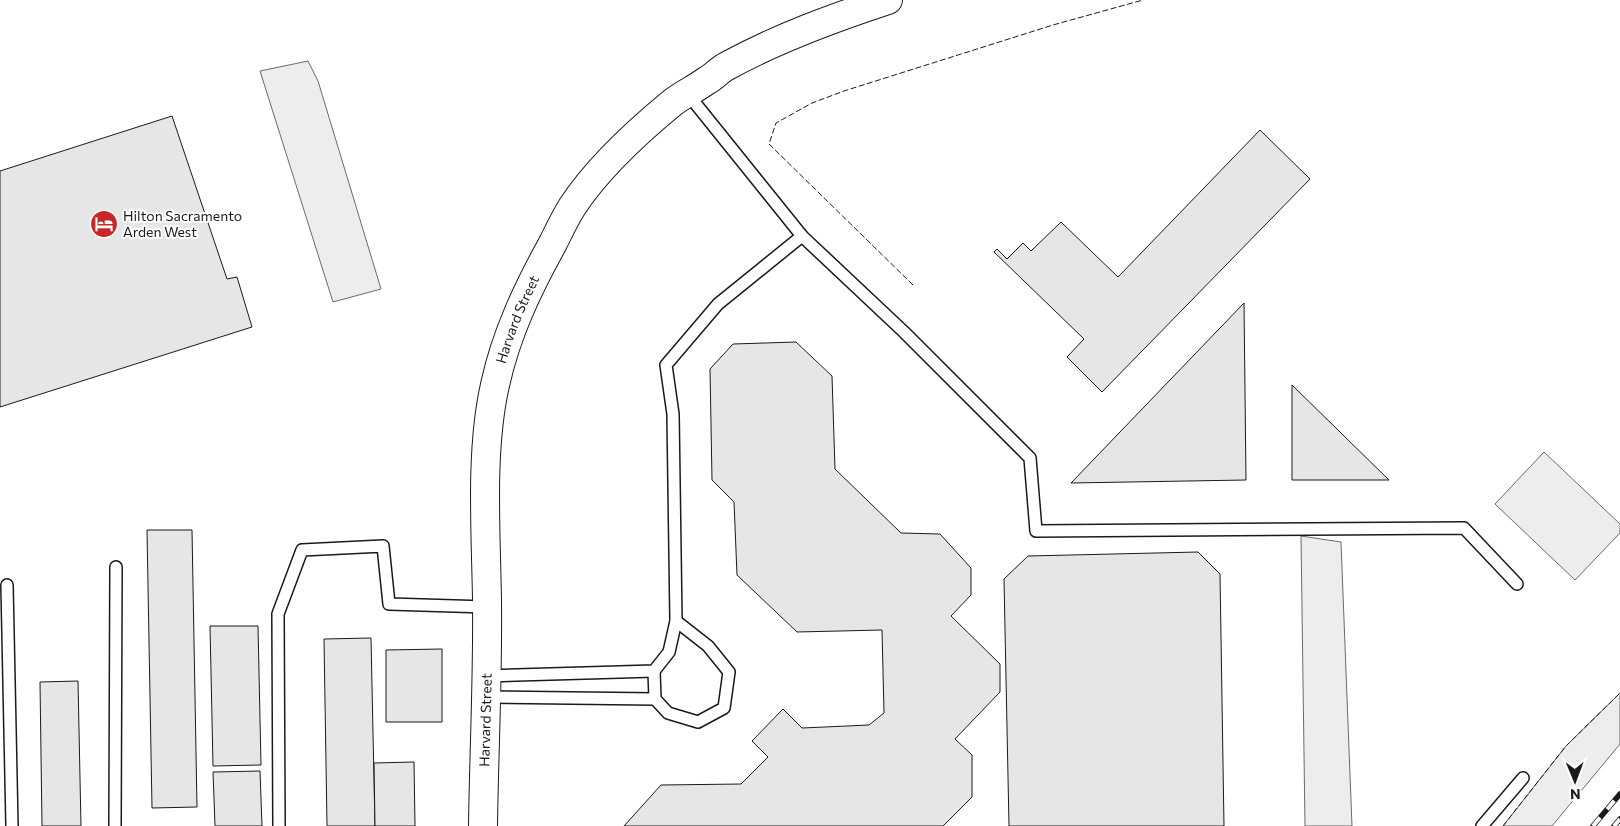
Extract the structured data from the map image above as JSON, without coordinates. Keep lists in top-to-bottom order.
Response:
{
  "streets": {
    "street": ["Harvard Street"]
  },
  "places": {
    "hotel": ["Hilton Sacramento Arden West"]
  },
  "north": "bottom"
}
